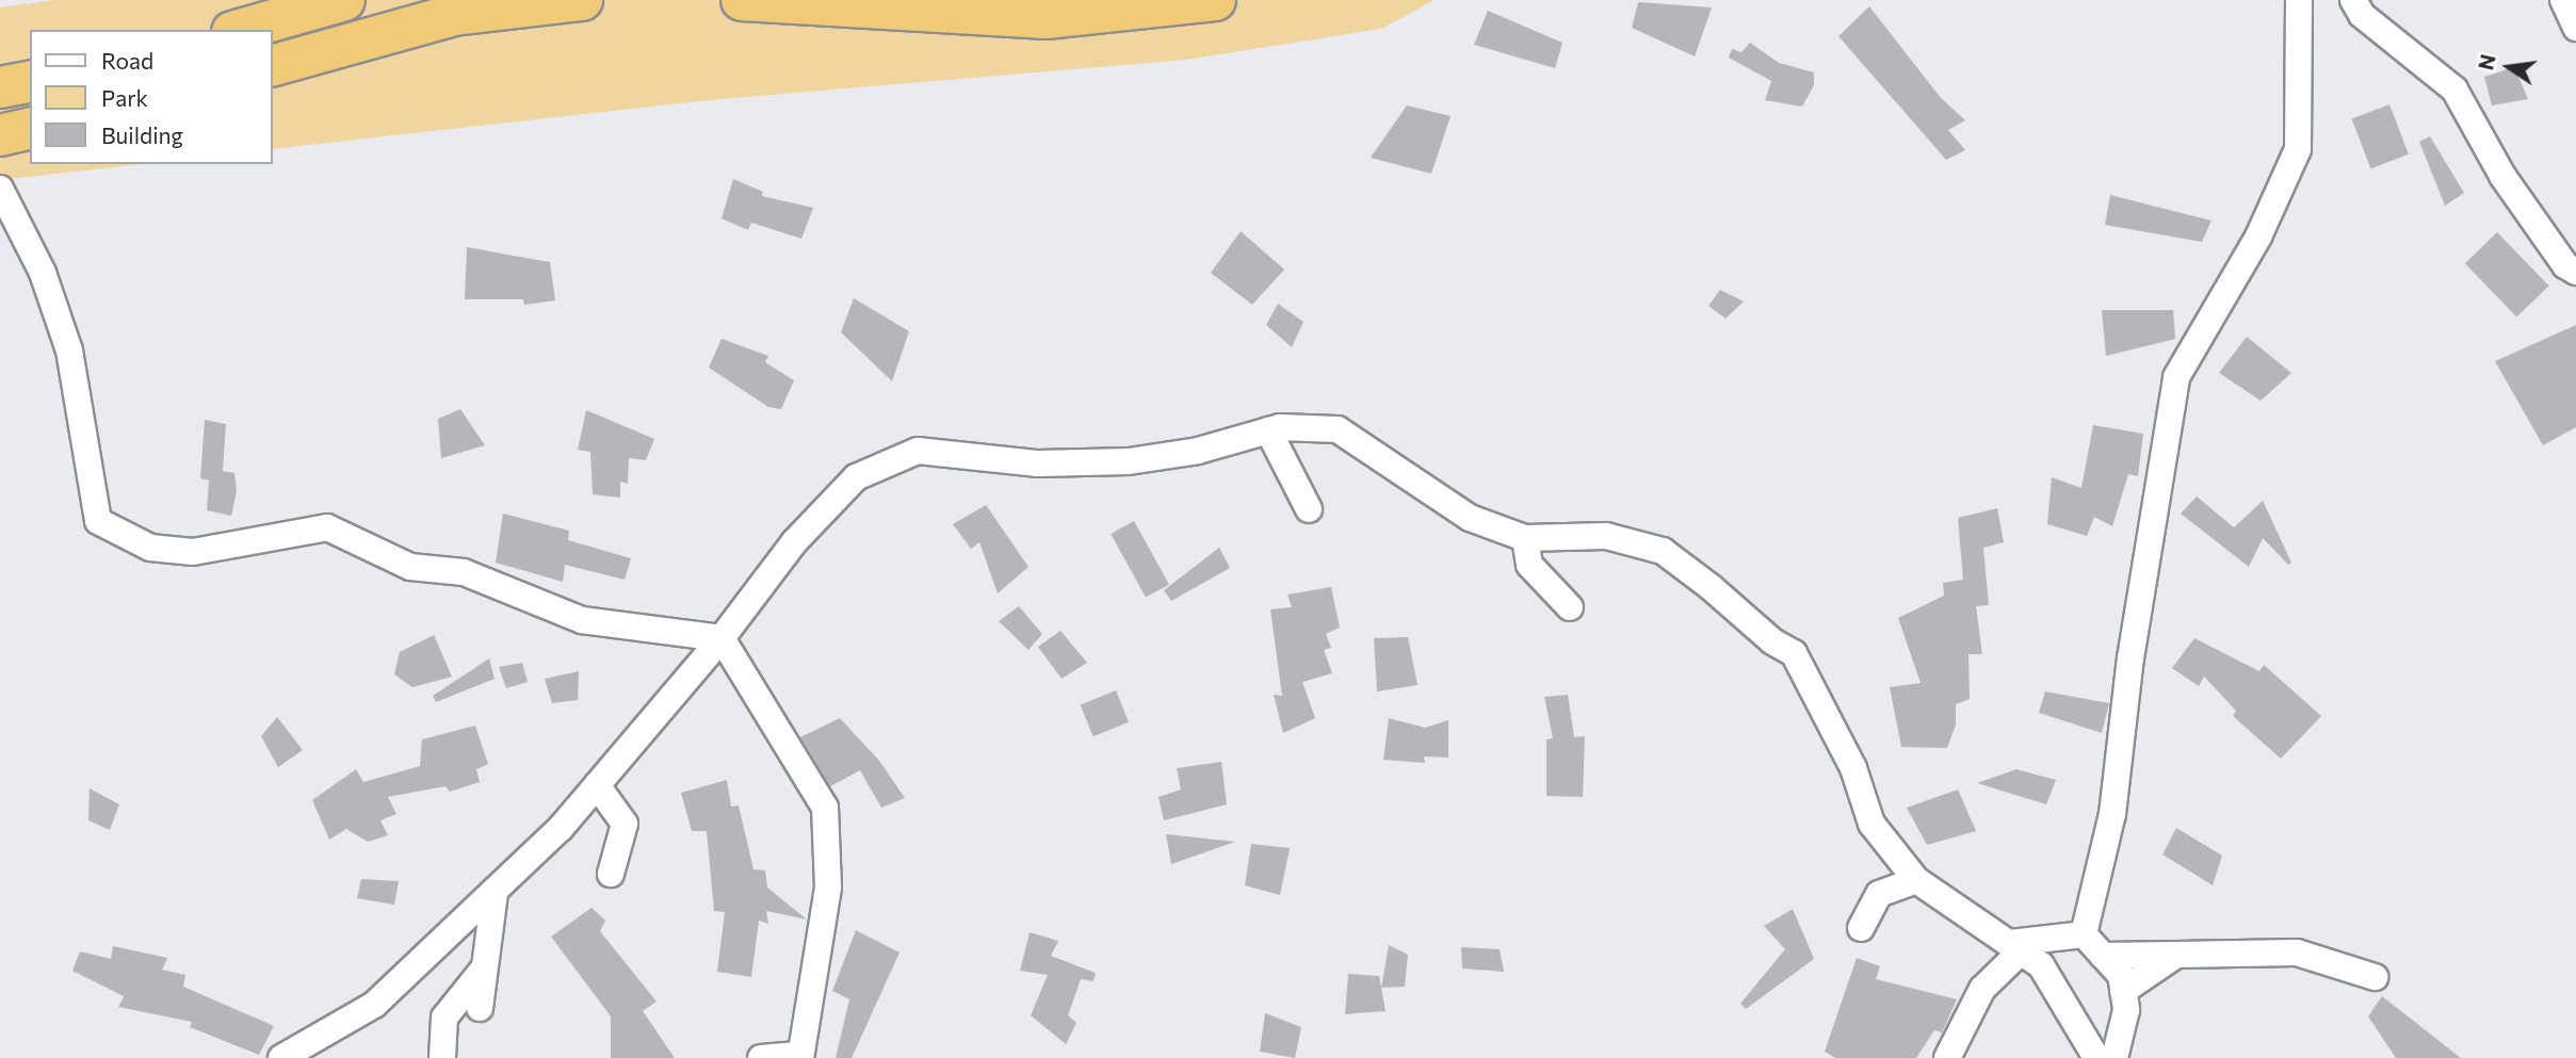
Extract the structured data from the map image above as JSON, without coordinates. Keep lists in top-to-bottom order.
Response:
{
  "legend": ["Road", "Park", "Building"],
  "north": "left"
}
